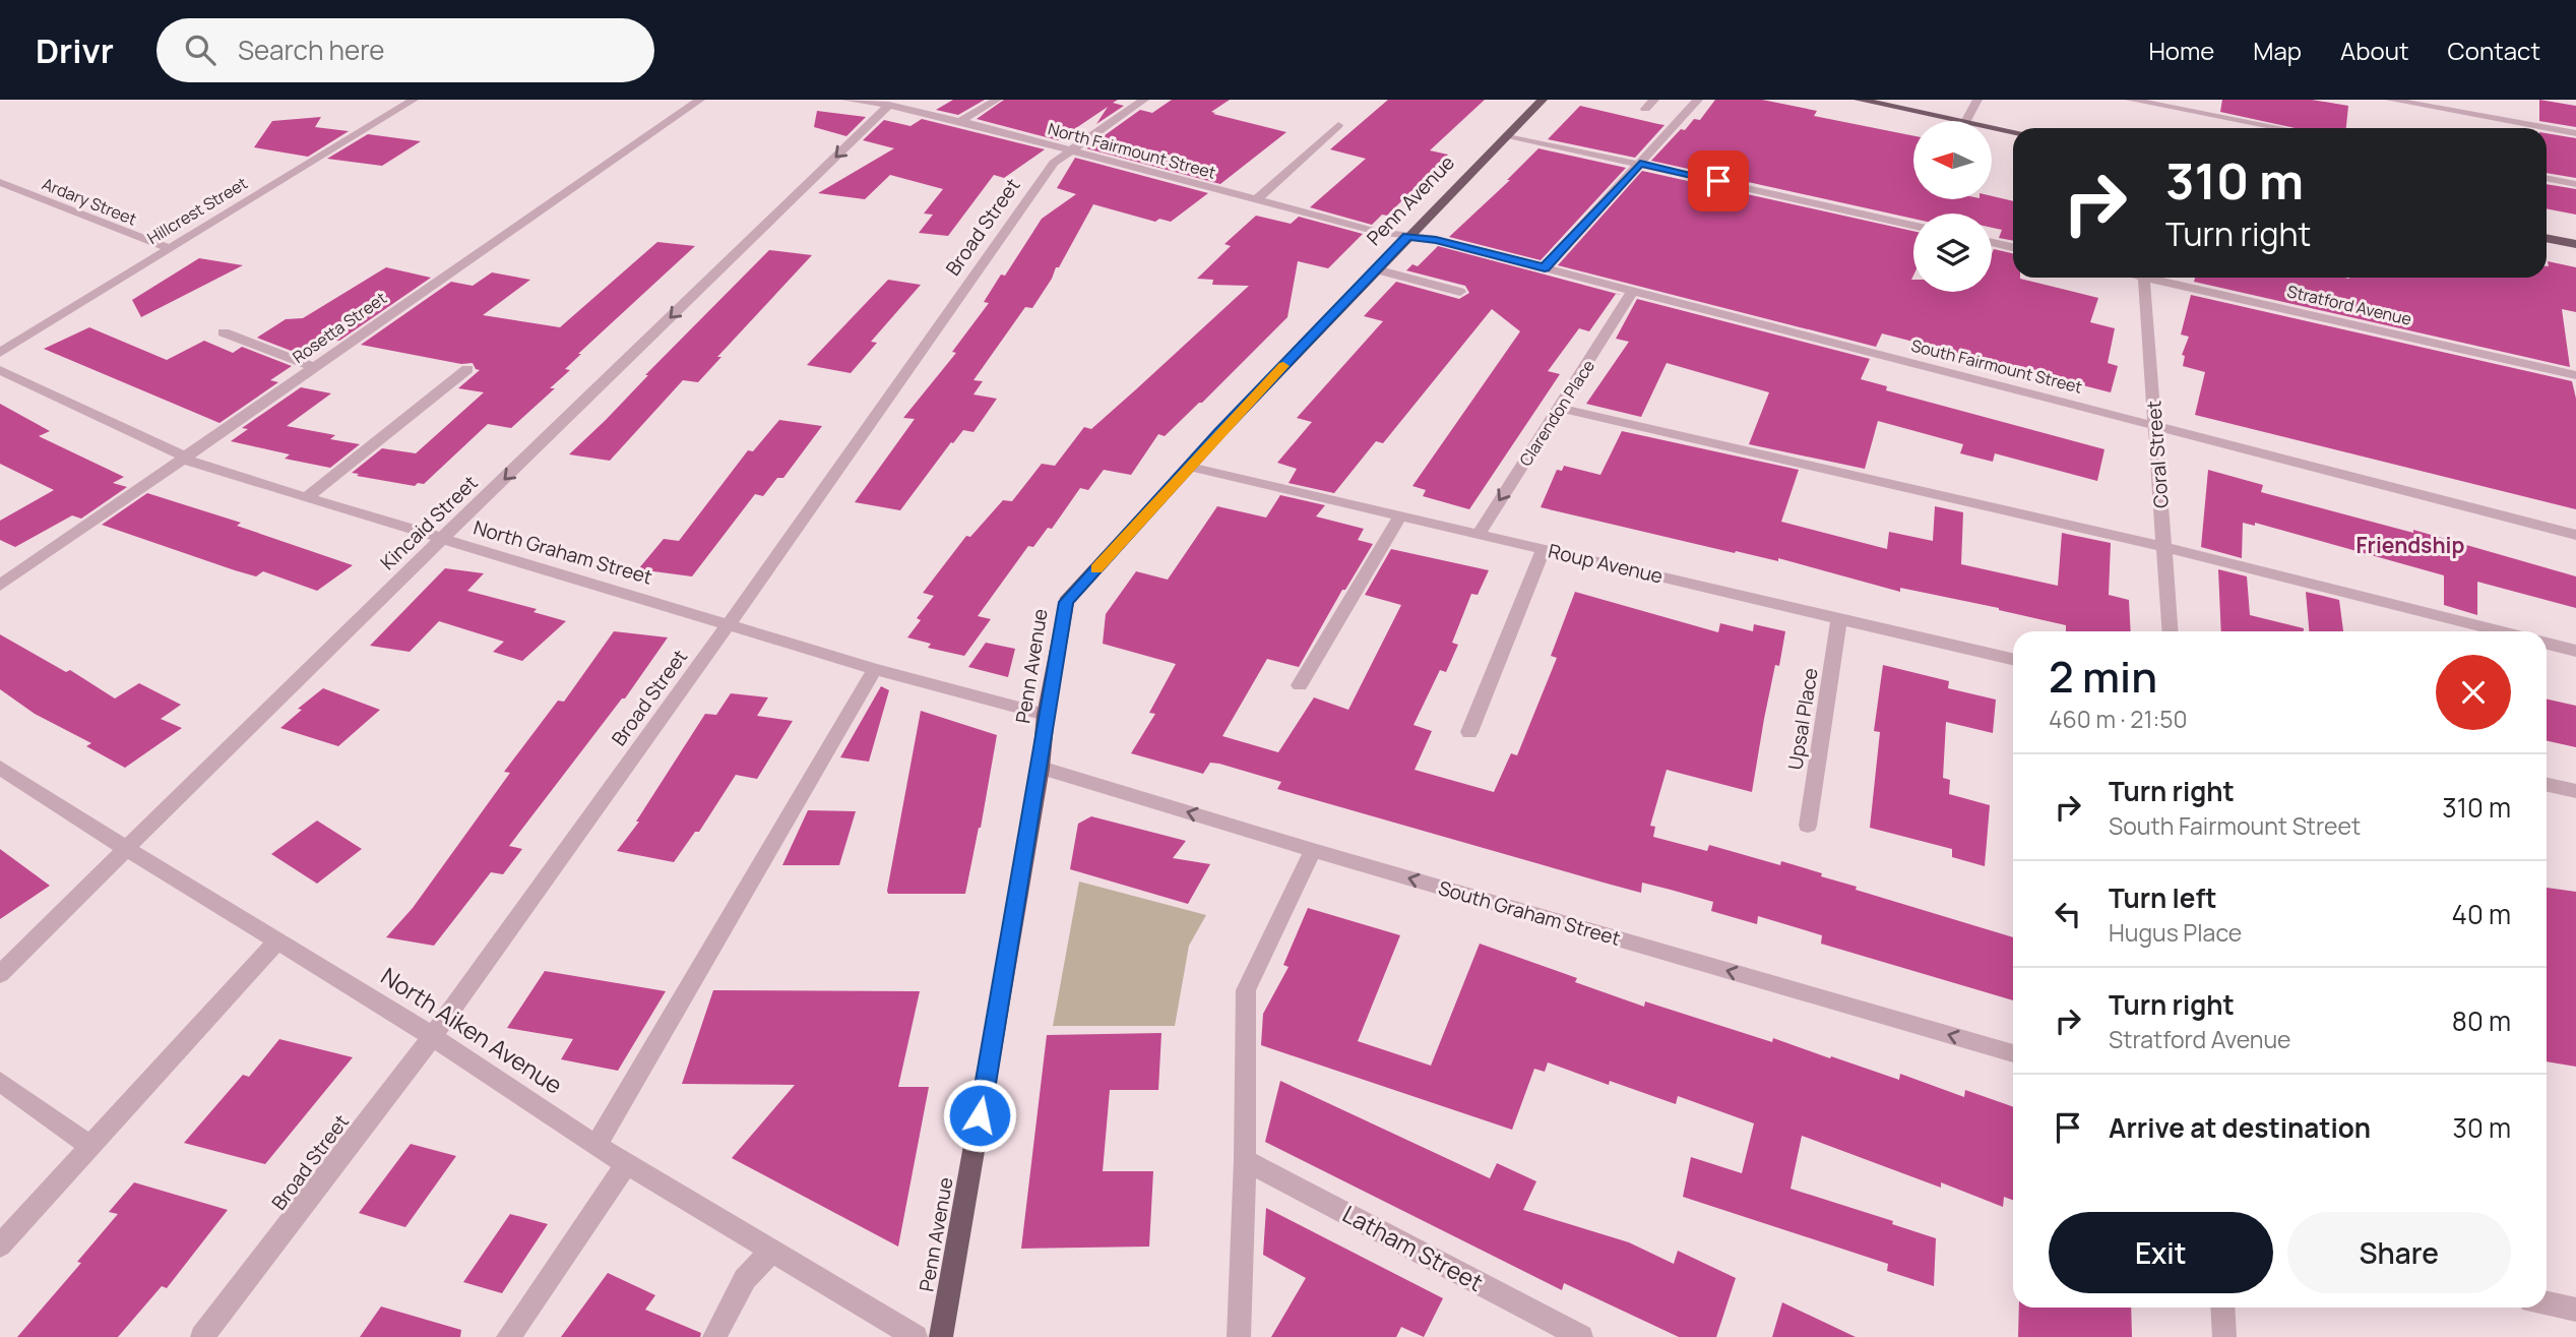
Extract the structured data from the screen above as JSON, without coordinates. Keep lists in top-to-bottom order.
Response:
{
  "streets": {
    "main road": ["Penn Avenue"],
    "street": [
      "North Fairmount Street",
      "Ardary Street",
      "Hillcrest Street",
      "Broad Street",
      "Stratford Avenue",
      "Rosetta Street",
      "South Fairmount Street",
      "Clarendon Place",
      "Coral Street",
      "Kincaid Street",
      "North Graham Street",
      "Roup Avenue",
      "Upsal Place",
      "South Graham Street",
      "North Aiken Avenue",
      "Latham Street"
    ]
  },
  "crossings": [
    ["North Fairmount Street", "Penn Avenue"],
    ["North Fairmount Street", "Broad Street"],
    ["North Fairmount Street", "South Fairmount Street"],
    ["North Fairmount Street", "Kincaid Street"],
    ["Penn Avenue", "South Fairmount Street"],
    ["Penn Avenue", "North Graham Street"],
    ["Penn Avenue", "Roup Avenue"],
    ["Penn Avenue", "South Graham Street"],
    ["Ardary Street", "Hillcrest Street"],
    ["Broad Street", "North Graham Street"],
    ["Broad Street", "North Aiken Avenue"],
    ["Rosetta Street", "North Graham Street"],
    ["South Fairmount Street", "Clarendon Place"],
    ["South Fairmount Street", "Coral Street"],
    ["Clarendon Place", "Roup Avenue"],
    ["Kincaid Street", "North Graham Street"],
    ["Kincaid Street", "North Aiken Avenue"],
    ["Roup Avenue", "Upsal Place"]
  ],
  "one_way": ["Clarendon Place", "Kincaid Street", "South Graham Street"],
  "districts": ["Friendship"],
  "north": "left",
  "page": {
    "header": "Drivr",
    "search": "Search here",
    "nav": [
      "Home",
      "Map",
      "About",
      "Contact"
    ],
    "turn": ["310 m", "Turn right"],
    "heading": ["2 min", "460 m · 21:50"],
    "list": [
      {
        "name": "Turn right",
        "note": "South Fairmount Street",
        "value": "310 m"
      },
      {
        "name": "Turn left",
        "note": "Hugus Place",
        "value": "40 m"
      },
      {
        "name": "Turn right",
        "note": "Stratford Avenue",
        "value": "80 m"
      },
      {
        "name": "Arrive at destination",
        "value": "30 m"
      }
    ],
    "buttons": ["Exit", "Share"]
  }
}
